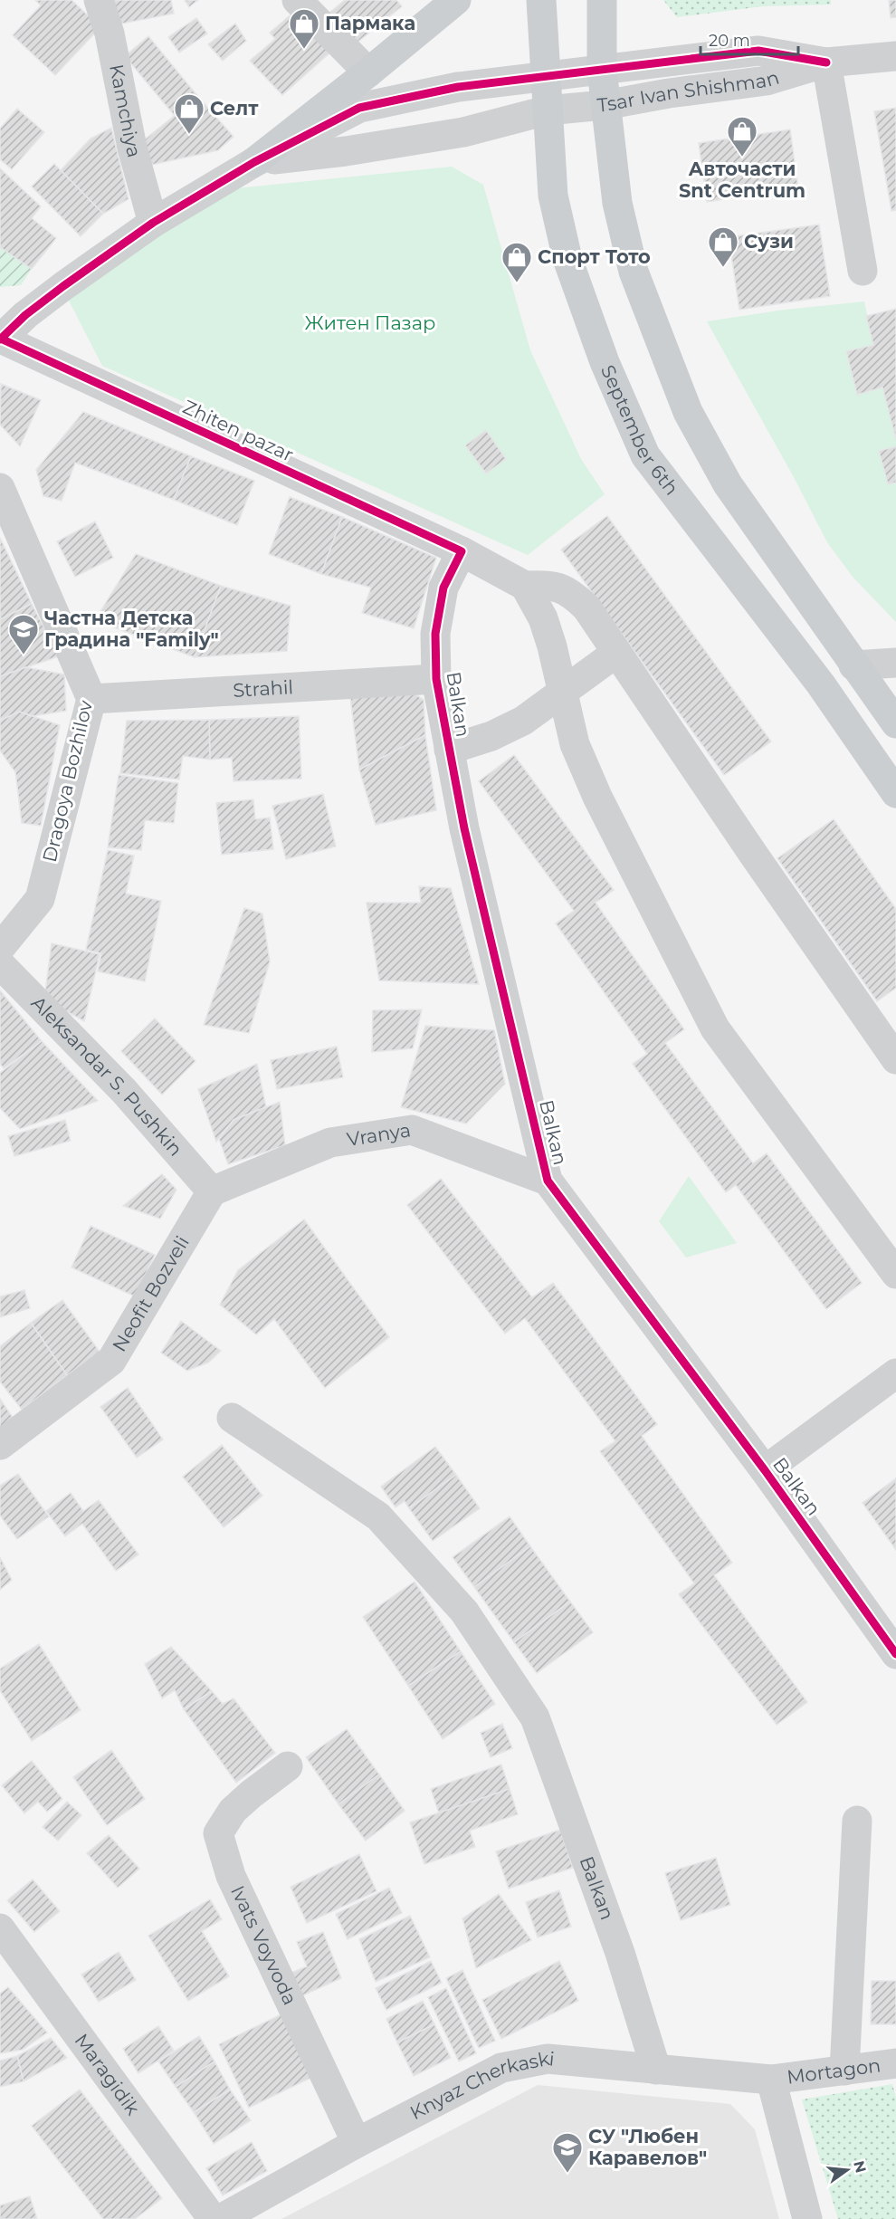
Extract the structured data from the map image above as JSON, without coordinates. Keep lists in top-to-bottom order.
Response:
{
  "streets": {
    "main road": ["September 6th"],
    "street": [
      "Tsar Ivan Shishman",
      "Kamchiya",
      "Zhiten pazar",
      "Strahil",
      "Balkan",
      "Dragoya Bozhilov",
      "Aleksandar S. Pushkin",
      "Vranya",
      "Neofit Bozveli",
      "Ivats Voyvoda",
      "Mortagon",
      "Maragidik",
      "Knyaz Cherkaski"
    ]
  },
  "crossings": [
    ["Tsar Ivan Shishman", "Kamchiya"],
    ["Tsar Ivan Shishman", "September 6th"],
    ["Tsar Ivan Shishman", "Zhiten pazar"],
    ["Zhiten pazar", "Balkan"],
    ["Strahil", "Balkan"],
    ["Strahil", "Dragoya Bozhilov"],
    ["Balkan", "Vranya"],
    ["Balkan", "Knyaz Cherkaski"],
    ["Aleksandar S. Pushkin", "Vranya"],
    ["Aleksandar S. Pushkin", "Neofit Bozveli"],
    ["Vranya", "Neofit Bozveli"],
    ["Ivats Voyvoda", "Knyaz Cherkaski"],
    ["Mortagon", "Knyaz Cherkaski"]
  ],
  "parks": ["Житен Пазар"],
  "places": {
    "shop": [
      "Пармака",
      "Селт",
      "Авточасти Snt Centrum",
      "Сузи",
      "Спорт Тото"
    ],
    "school or university": ["Частна Детска Градина \"Family\"", "СУ \"Любен Каравелов\""]
  },
  "scale_bar": "20 m",
  "north": "right"
}
